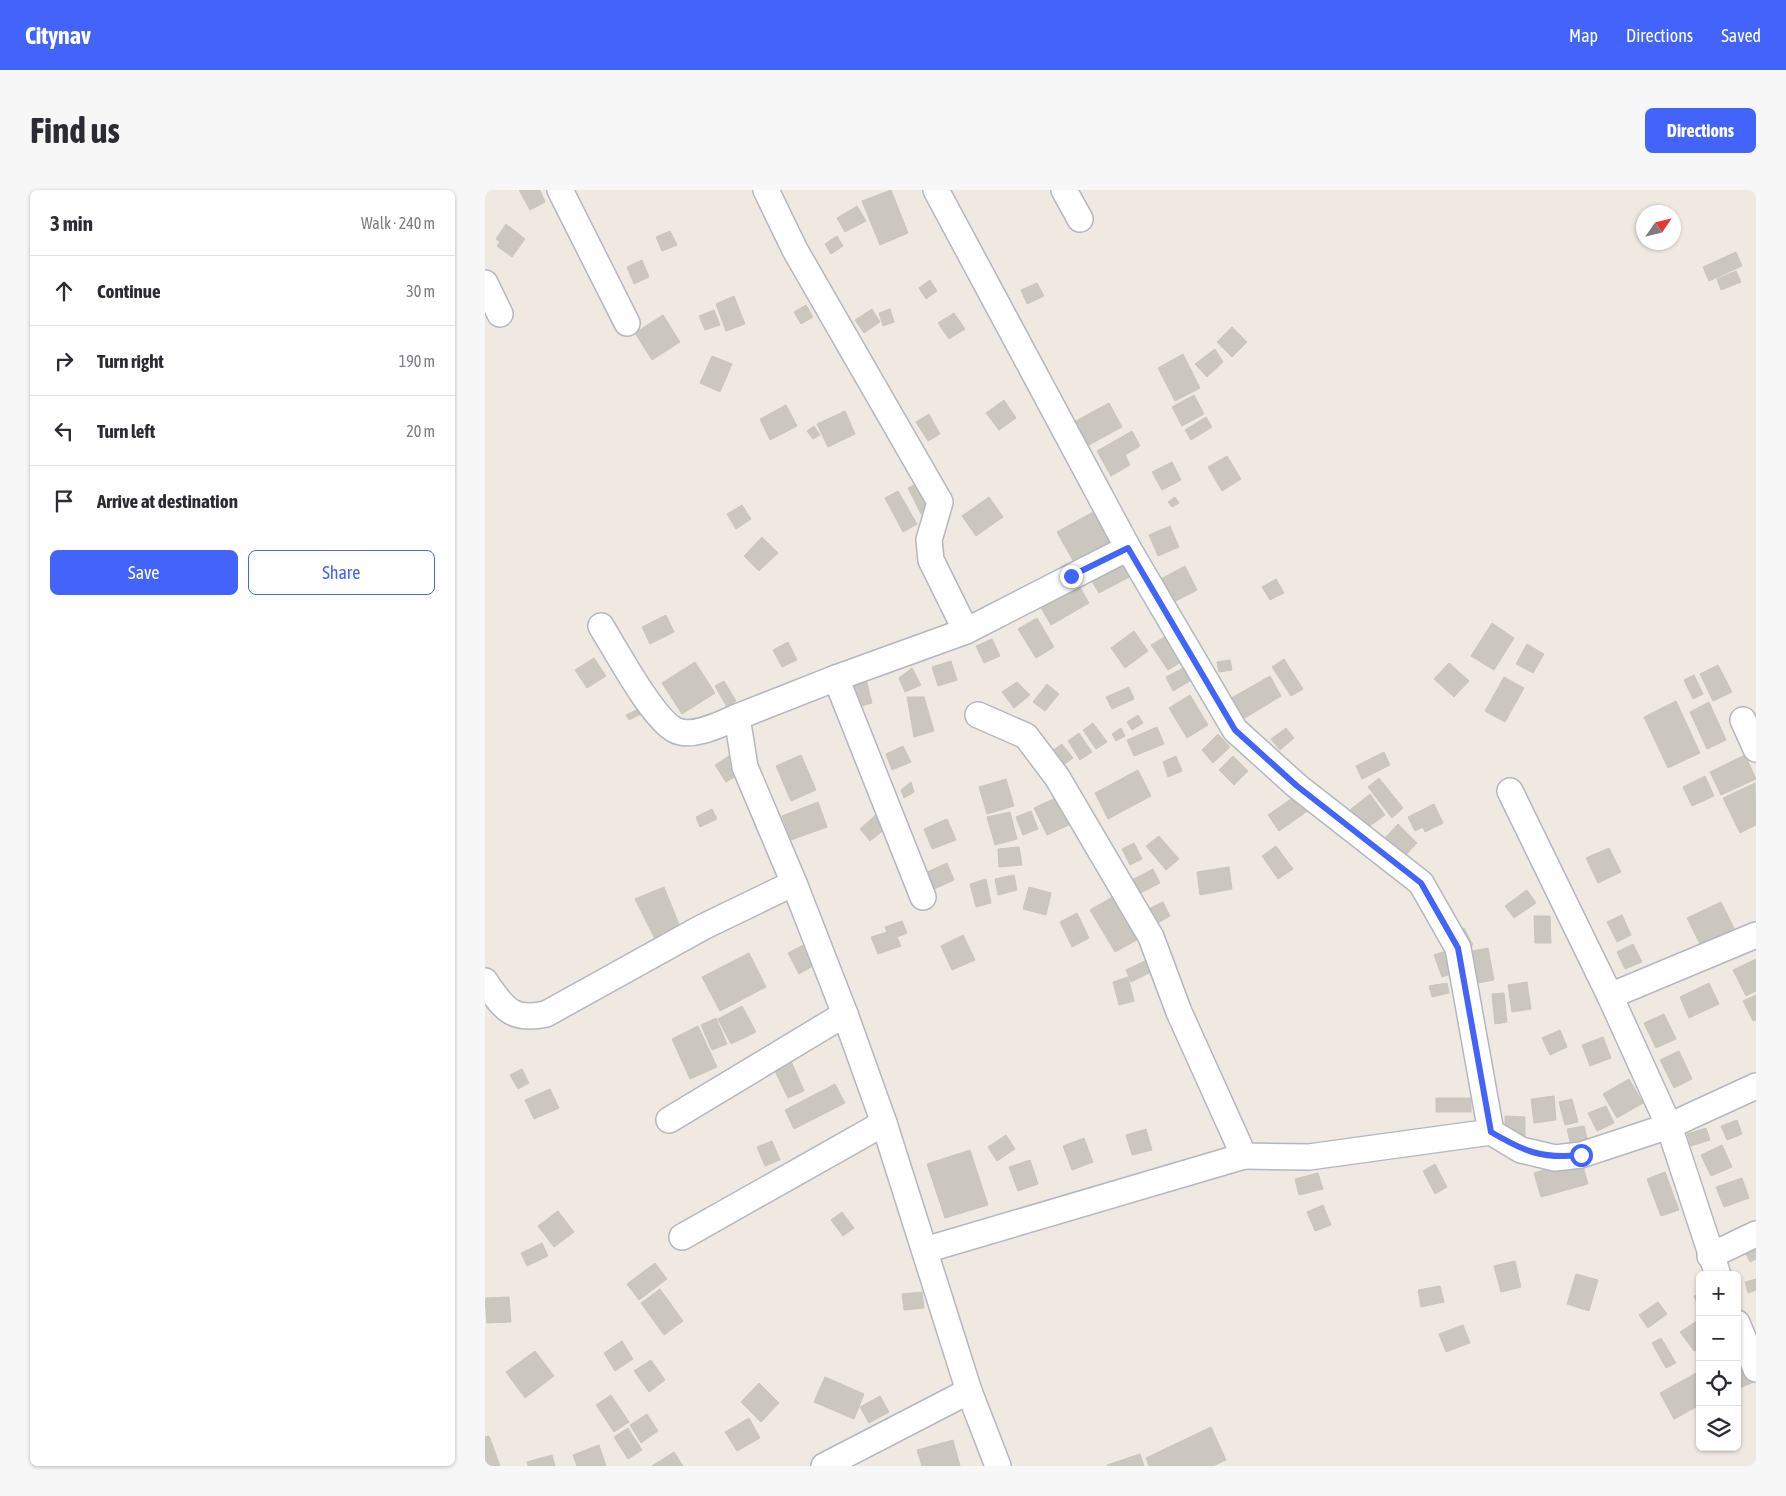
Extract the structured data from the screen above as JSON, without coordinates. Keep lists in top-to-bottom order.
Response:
{
  "north": "top right",
  "page": {
    "header": "Citynav",
    "nav": ["Map", "Directions", "Saved"],
    "buttons": [
      "Directions",
      ["Save", "Share"]
    ],
    "title": "Find us",
    "heading": ["3 min", "Walk · 240 m"],
    "list": [
      ["Continue", "30 m"],
      ["Turn right", "190 m"],
      ["Turn left", "20 m"],
      "Arrive at destination"
    ],
    "map_buttons": ["+", "−"]
  }
}
